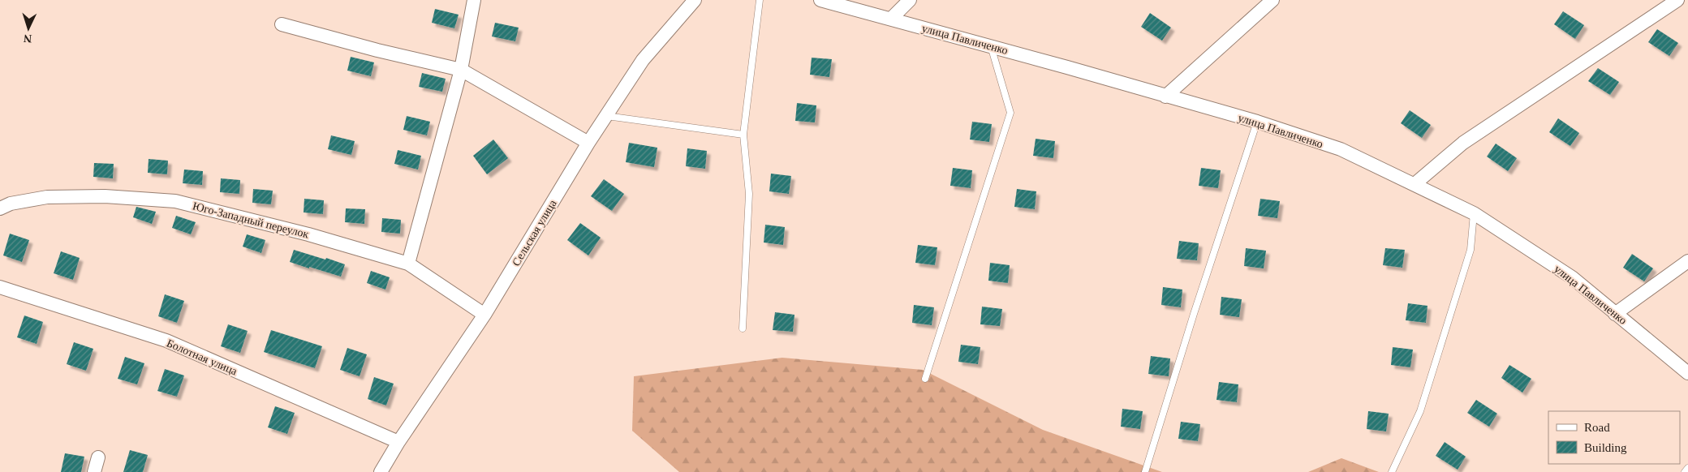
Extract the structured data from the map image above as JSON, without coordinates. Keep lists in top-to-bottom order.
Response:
{
  "streets": {
    "street": [
      "улица Павличенко",
      "Юго-Западный переулок",
      "Сельская улица",
      "Болотная улица"
    ]
  },
  "crossings": [
    ["Юго-Западный переулок", "Сельская улица"],
    ["Сельская улица", "Болотная улица"]
  ],
  "legend": ["Road", "Building"],
  "north": "bottom"
}
